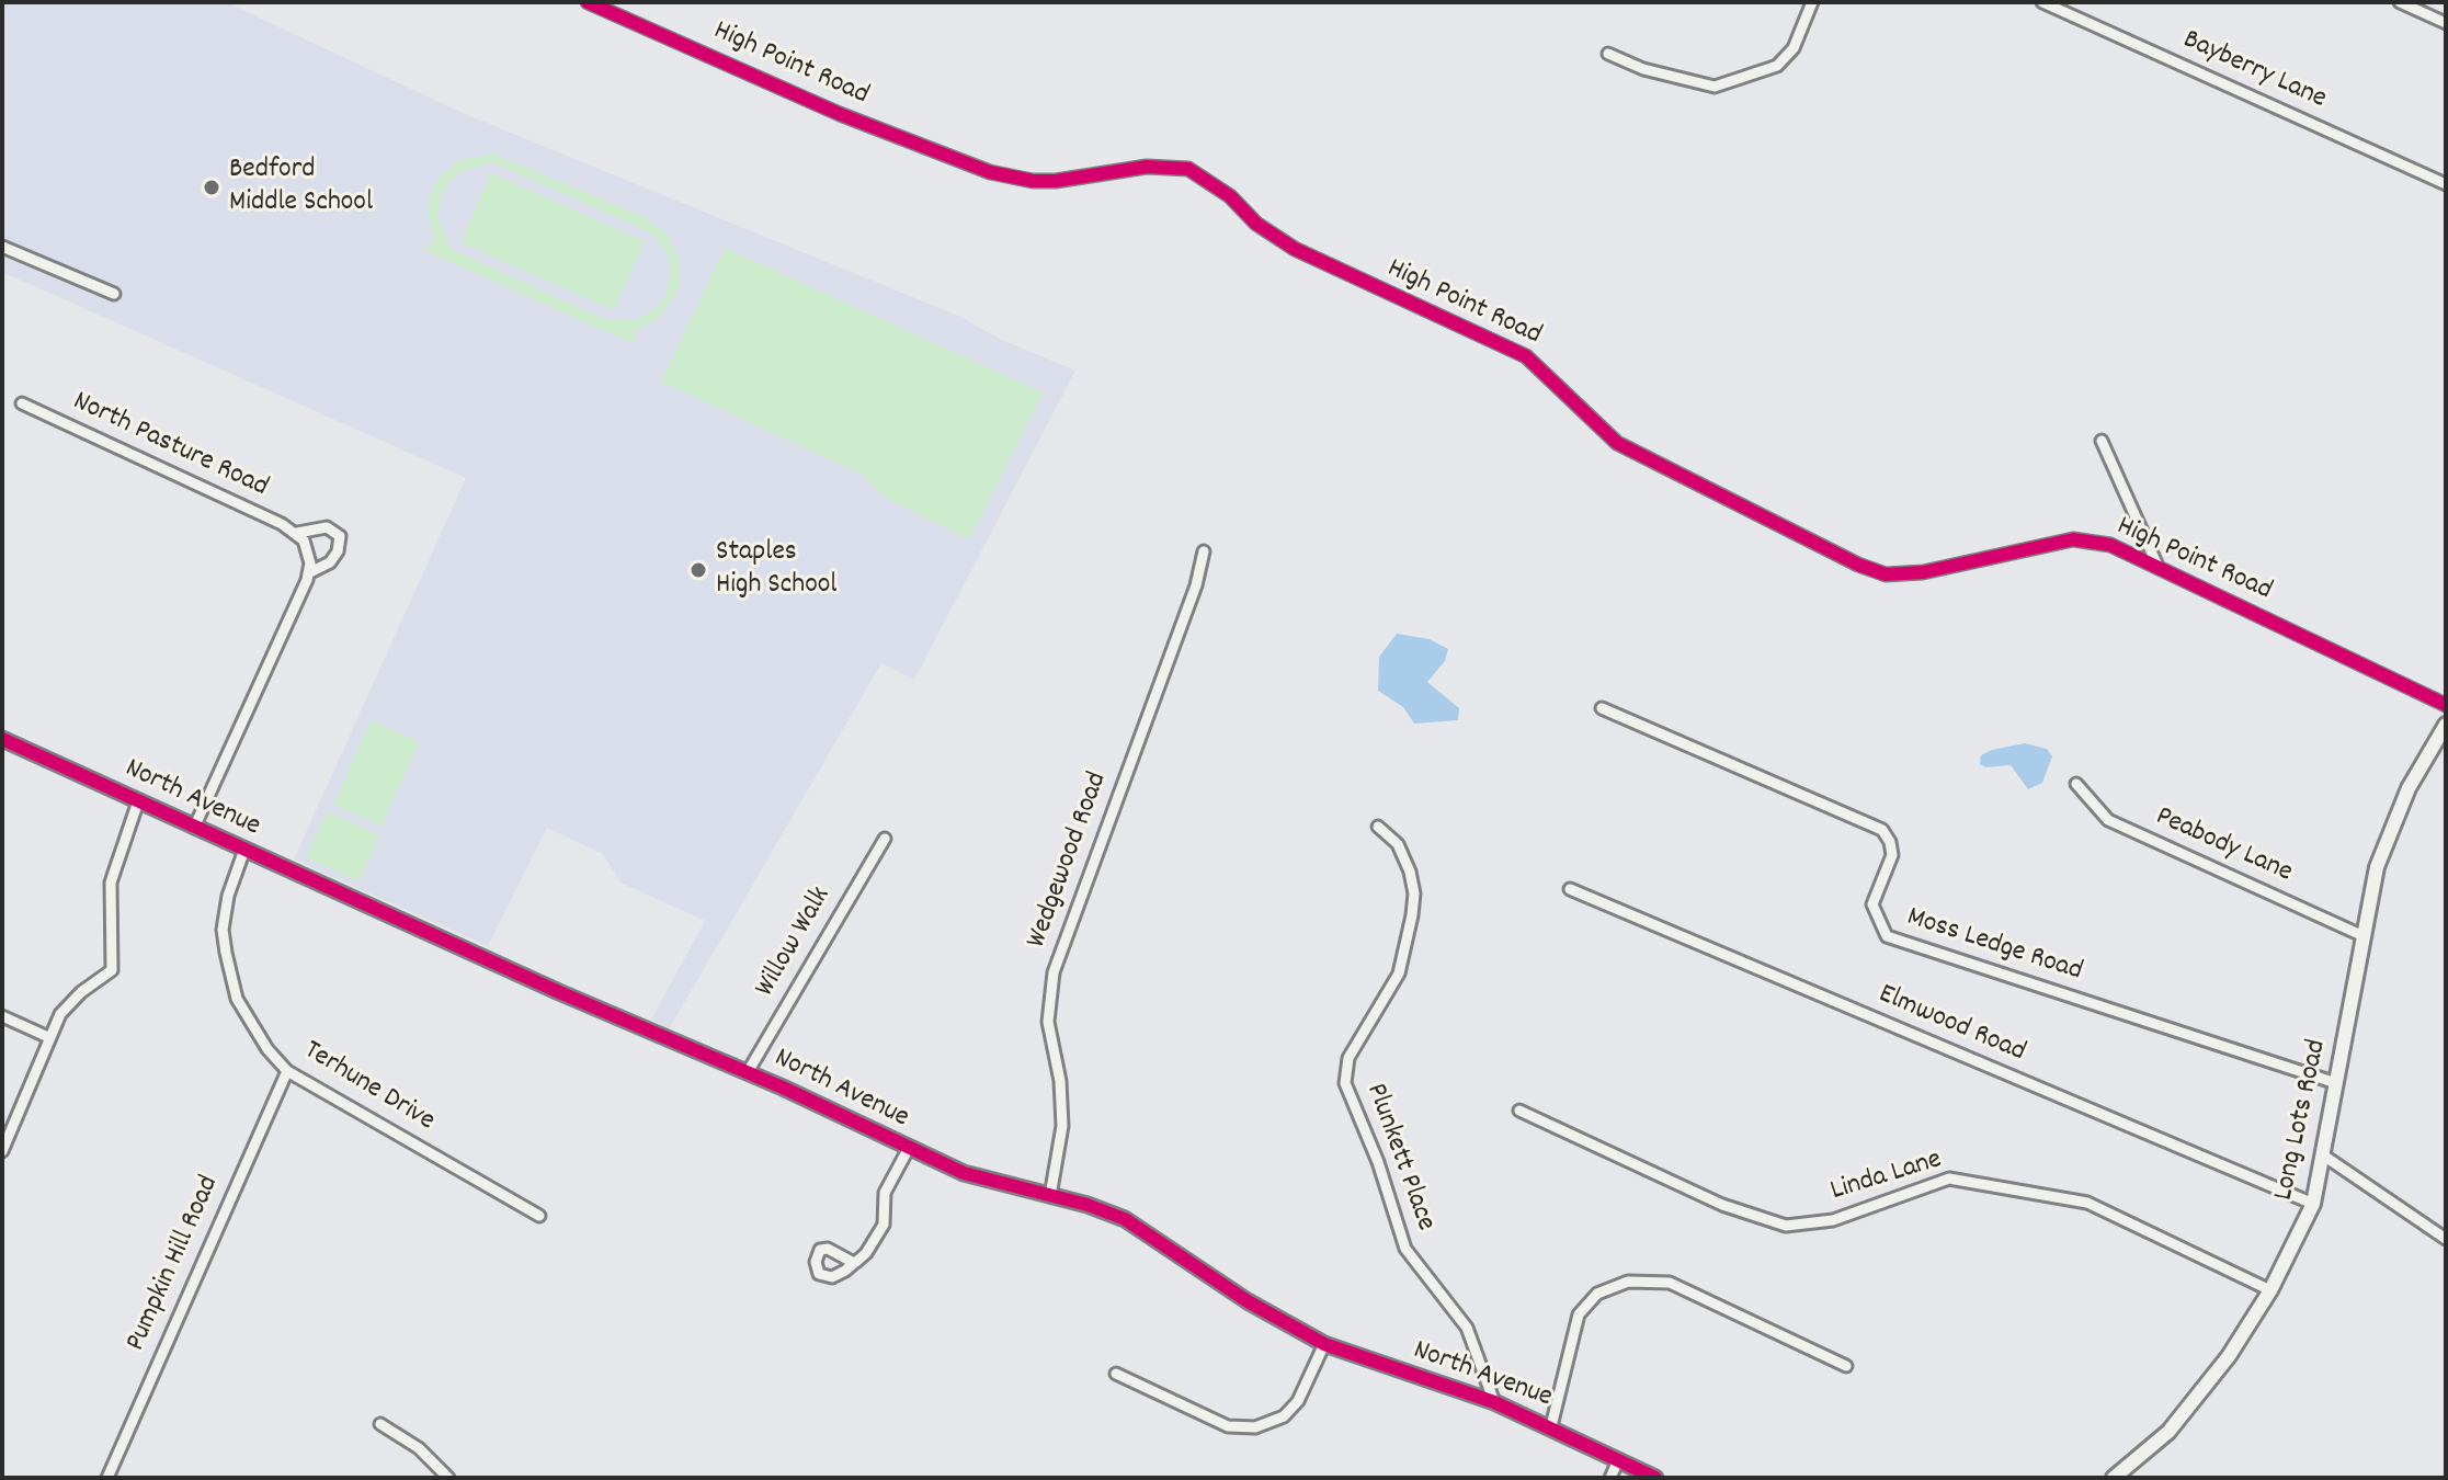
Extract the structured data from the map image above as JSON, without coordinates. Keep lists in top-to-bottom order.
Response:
{
  "streets": {
    "main road": ["Long Lots Road"],
    "street": [
      "High Point Road",
      "Bayberry Lane",
      "North Pasture Road",
      "North Avenue",
      "Peabody Lane",
      "Wedgewood Road",
      "Willow Walk",
      "Moss Ledge Road",
      "Elmwood Road",
      "Terhune Drive",
      "Plunkett Place",
      "Linda Lane",
      "Pumpkin Hill Road"
    ]
  },
  "crossings": [
    ["North Pasture Road", "North Avenue"],
    ["North Avenue", "Wedgewood Road"],
    ["North Avenue", "Willow Walk"],
    ["North Avenue", "Terhune Drive"],
    ["North Avenue", "Plunkett Place"],
    ["Peabody Lane", "Long Lots Road"],
    ["Moss Ledge Road", "Long Lots Road"],
    ["Elmwood Road", "Long Lots Road"],
    ["Terhune Drive", "Pumpkin Hill Road"],
    ["Long Lots Road", "Linda Lane"]
  ],
  "places": ["Bedford Middle School", "Staples High School"]
}
